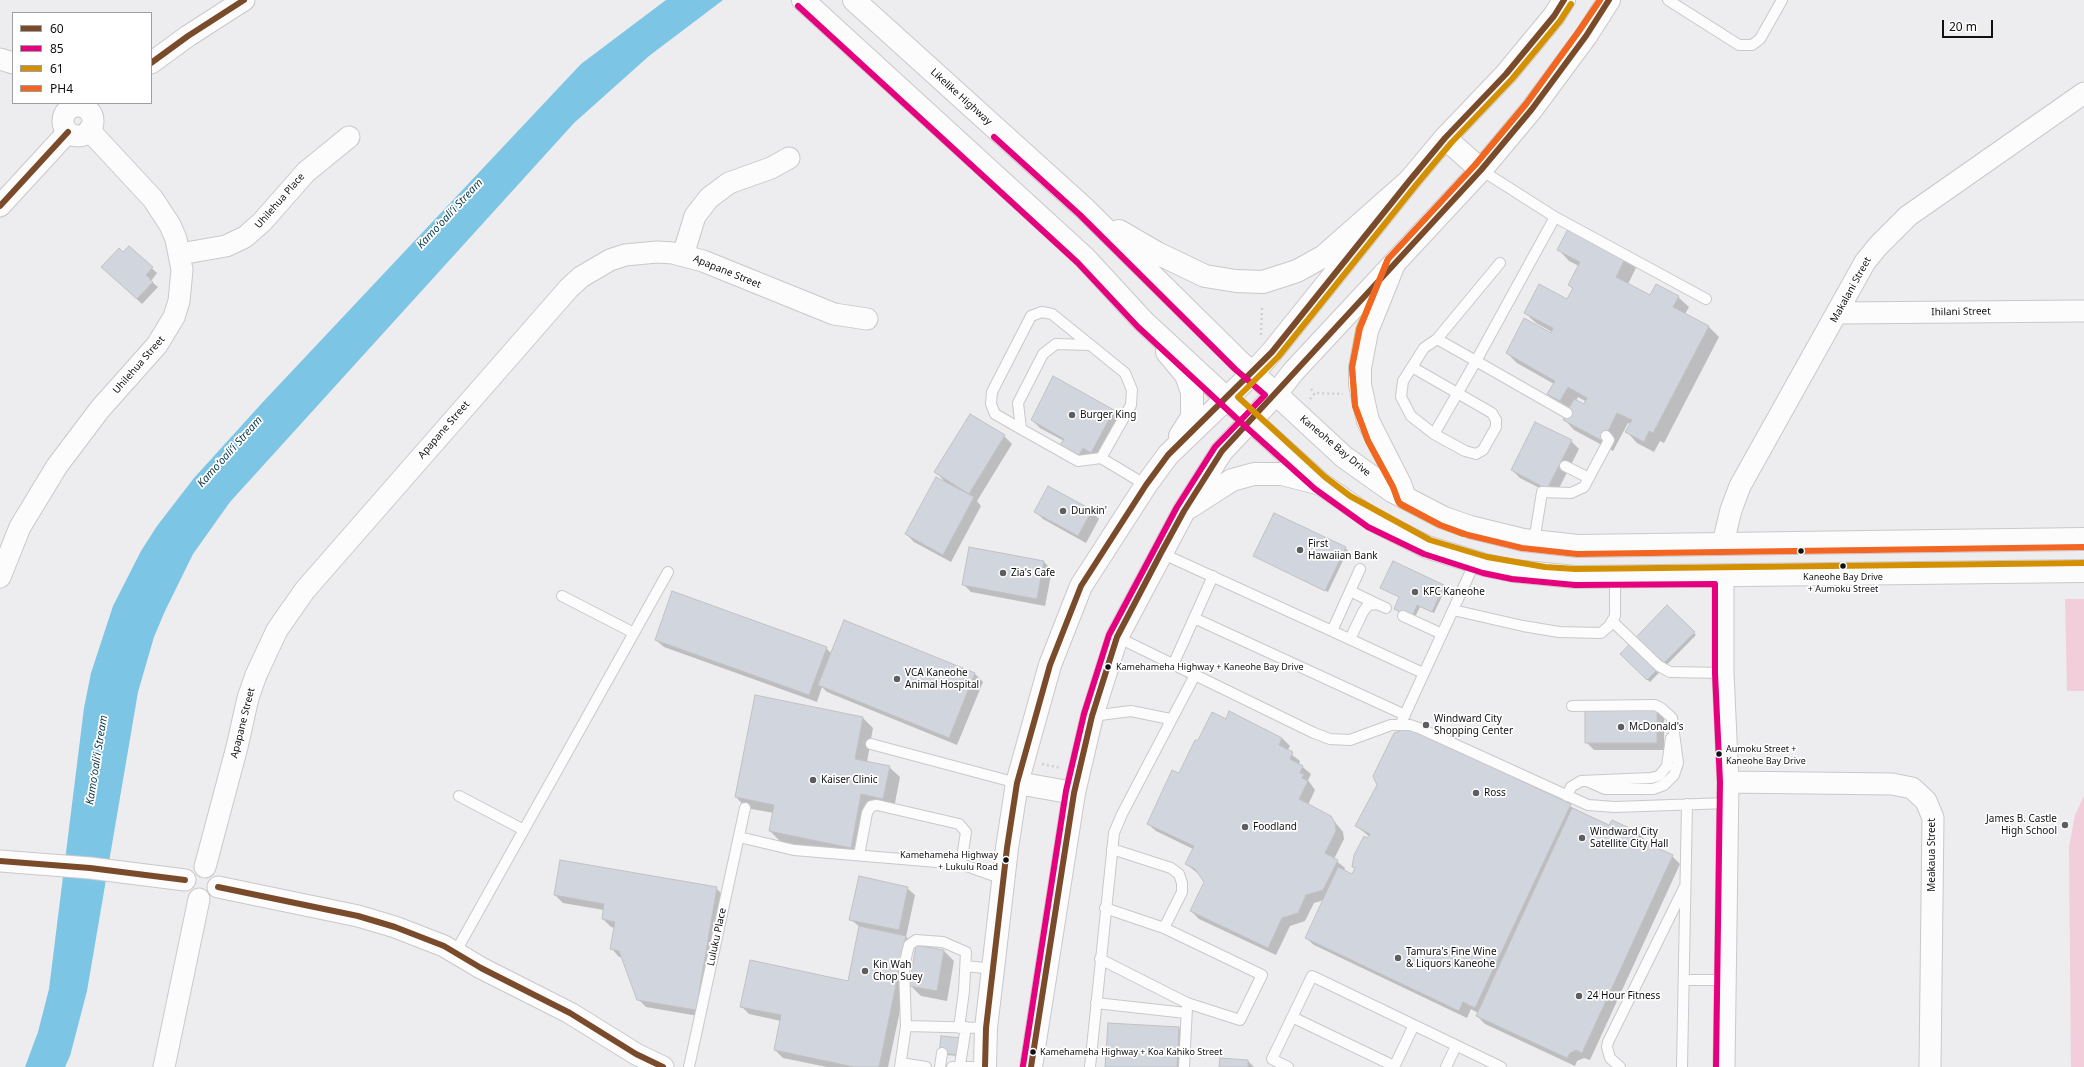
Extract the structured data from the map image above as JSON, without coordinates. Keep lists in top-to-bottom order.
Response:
{
  "streets": {
    "main road": ["Likelike Highway", "Kaneohe Bay Drive"],
    "street": [
      "Uhilehua Place",
      "Apapane Street",
      "Makalani Street",
      "Ihilani Street",
      "Uhilehua Street",
      "Meakaua Street"
    ],
    "lane": ["Luluku Place"]
  },
  "crossings": [
    ["Likelike Highway", "Kaneohe Bay Drive"],
    ["Uhilehua Place", "Uhilehua Street"],
    ["Makalani Street", "Ihilani Street"],
    ["Makalani Street", "Kaneohe Bay Drive"]
  ],
  "water": ["Kamoʻoaliʻi Stream"],
  "places": [
    "Burger King",
    "Dunkin'",
    "First Hawaiian Bank",
    "Kaneohe Bay Drive + Aumoku Street",
    "Zia's Cafe",
    "KFC Kaneohe",
    "Kamehameha Highway + Kaneohe Bay Drive",
    "VCA Kaneohe Animal Hospital",
    "Windward City Shopping Center",
    "McDonald's",
    "Aumoku Street + Kaneohe Bay Drive",
    "Kaiser Clinic",
    "Ross",
    "James B. Castle High School",
    "Foodland",
    "Windward City Satellite City Hall",
    "Kamehameha Highway + Lukulu Road",
    "Tamura's Fine Wine & Liquors Kaneohe",
    "Kin Wah Chop Suey",
    "24 Hour Fitness",
    "Kamehameha Highway + Koa Kahiko Street"
  ],
  "lines": [
    "transit line 60",
    "transit line 61",
    "transit line PH4",
    "transit line 85"
  ],
  "legend": [
    "60",
    "85",
    "61",
    "PH4"
  ],
  "scale_bar": "20 m"
}
